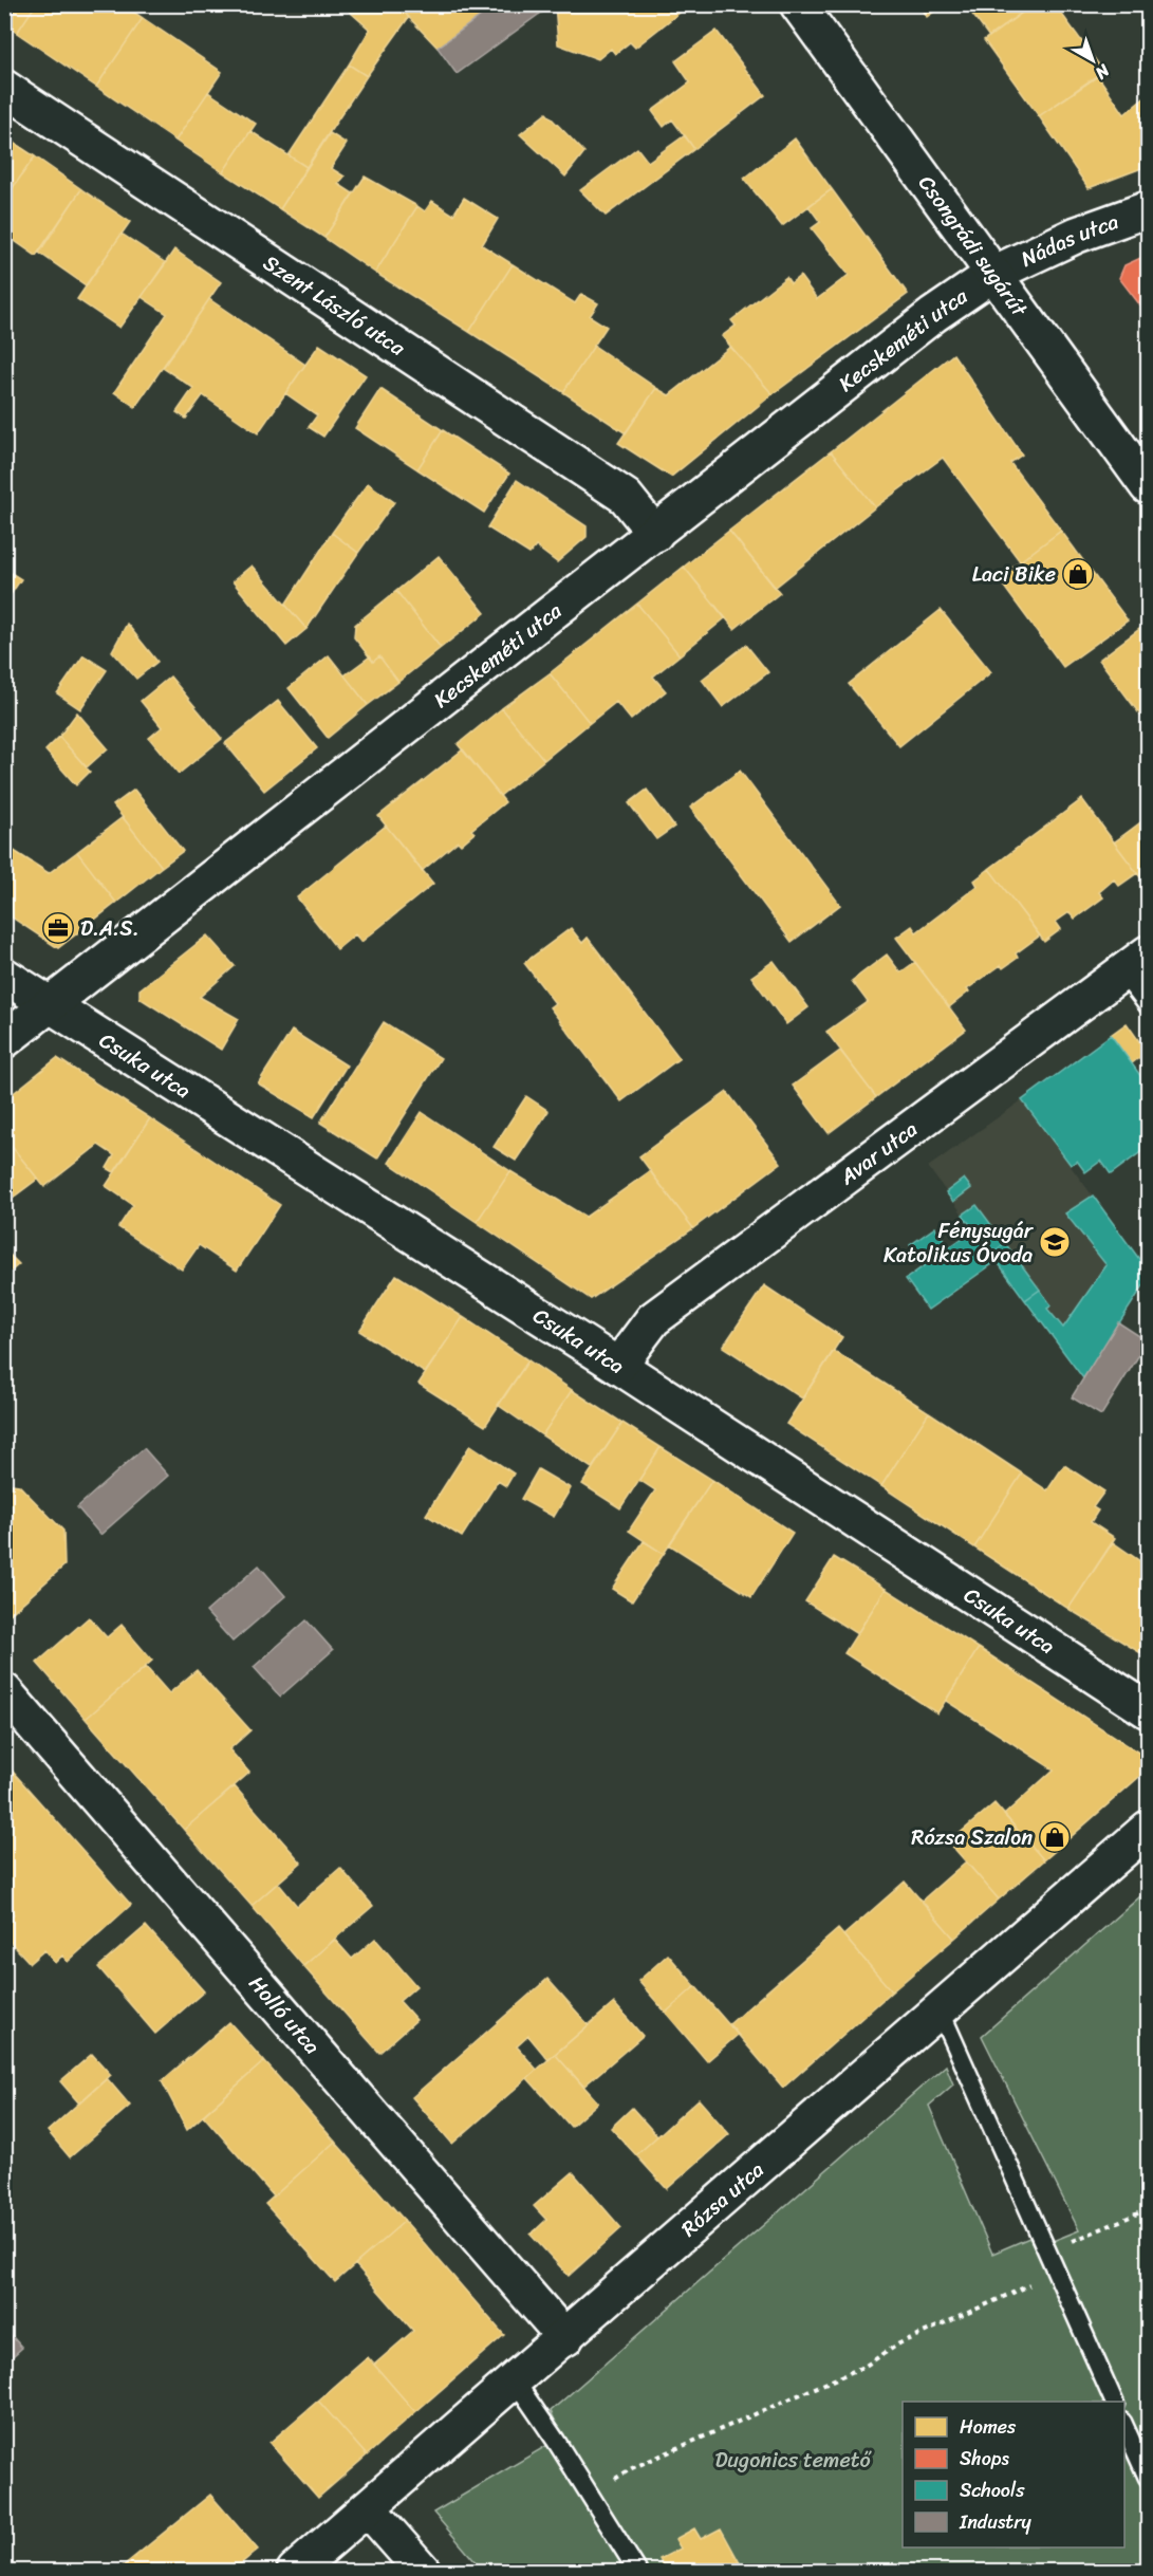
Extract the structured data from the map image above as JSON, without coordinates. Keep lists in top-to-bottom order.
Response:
{
  "streets": {
    "street": [
      "Nádas utca",
      "Csongrádi sugárút",
      "Szent László utca",
      "Kecskeméti utca",
      "Csuka utca",
      "Avar utca",
      "Holló utca",
      "Rózsa utca"
    ]
  },
  "crossings": [
    ["Nádas utca", "Csongrádi sugárút"],
    ["Nádas utca", "Kecskeméti utca"],
    ["Csongrádi sugárút", "Kecskeméti utca"],
    ["Szent László utca", "Kecskeméti utca"],
    ["Kecskeméti utca", "Csuka utca"],
    ["Csuka utca", "Avar utca"],
    ["Holló utca", "Rózsa utca"]
  ],
  "parks": ["Dugonics temető"],
  "places": {
    "shop": ["Laci Bike", "Rózsa Szalon"],
    "office": ["D.A.S."],
    "school or university": ["Fénysugár Katolikus Óvoda"]
  },
  "legend": [
    "Homes",
    "Shops",
    "Schools",
    "Industry"
  ],
  "north": "bottom right"
}
